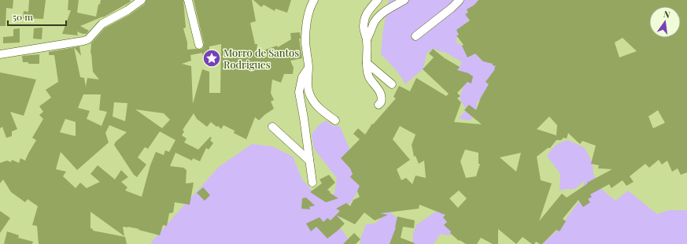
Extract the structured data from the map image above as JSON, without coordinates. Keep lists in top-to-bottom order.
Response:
{
  "places": {
    "place": ["Morro de Santos Rodrigues"]
  },
  "scale_bar": "50 m",
  "north": "top"
}
